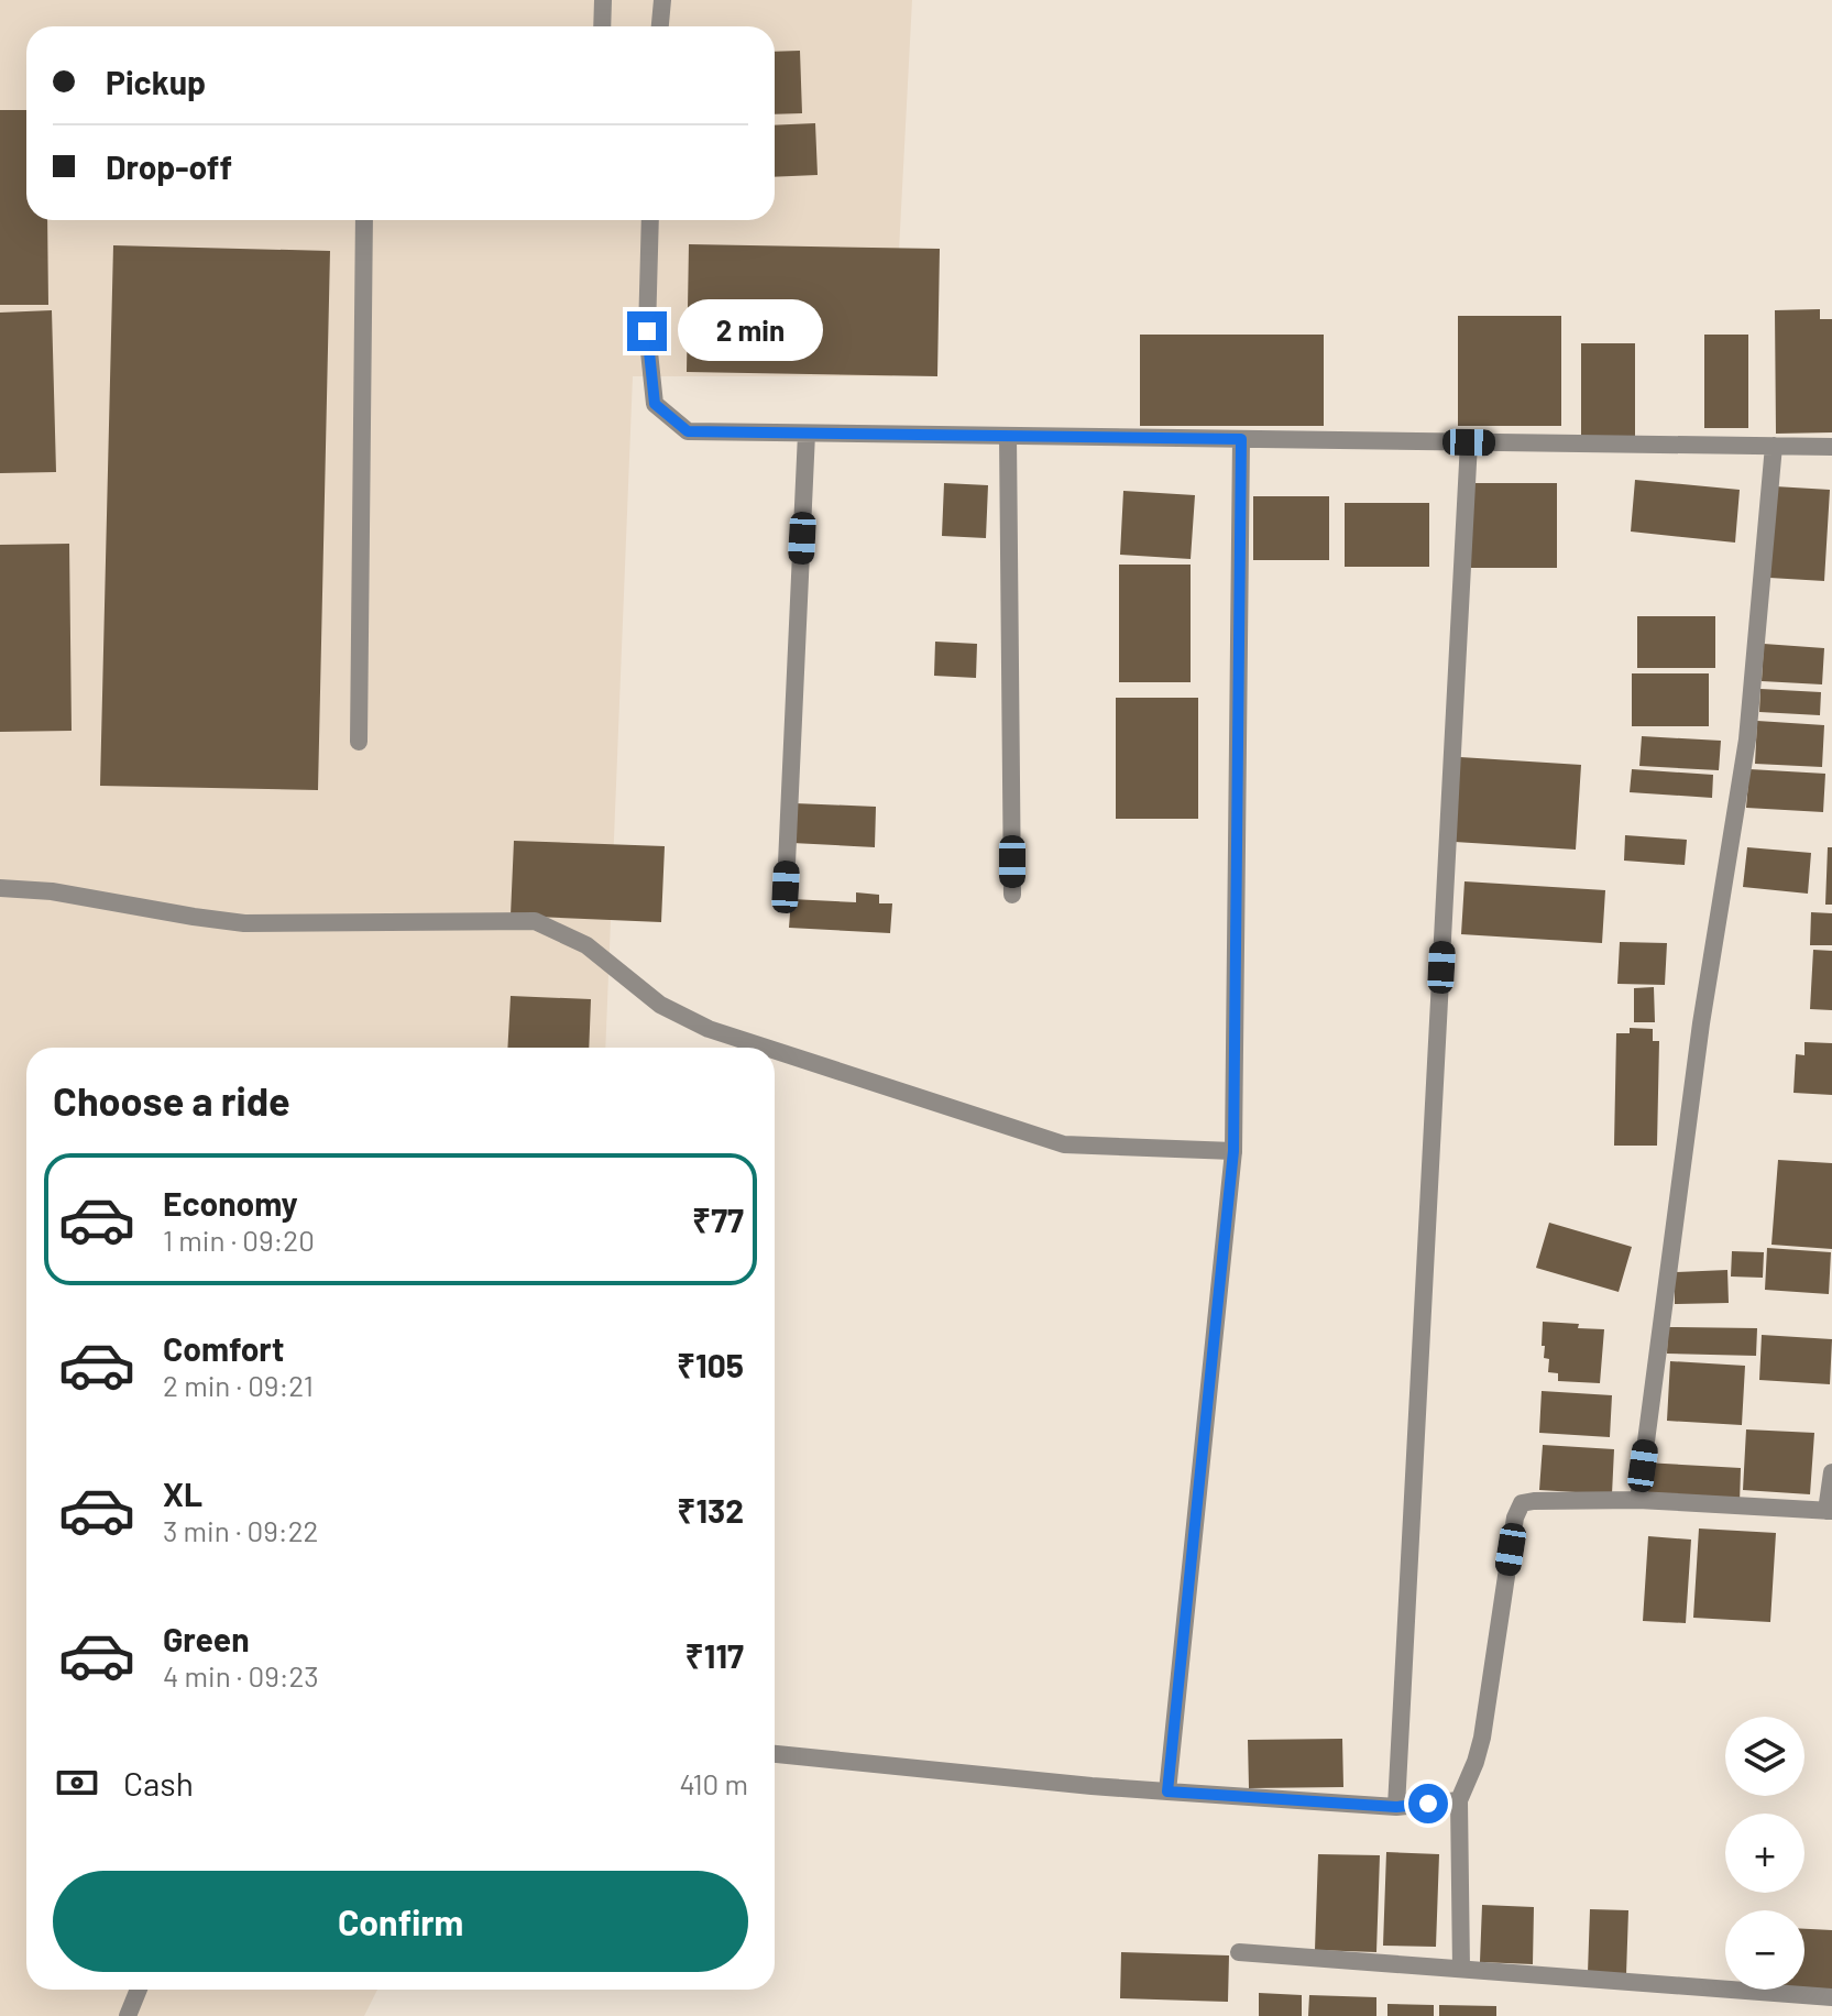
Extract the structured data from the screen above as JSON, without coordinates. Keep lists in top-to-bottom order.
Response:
{
  "page": {
    "banner": ["Pickup", "Drop-off"],
    "bubble": "2 min",
    "heading": "Choose a ride",
    "list": [
      {
        "name": "Economy",
        "note": "1 min · 09:20",
        "value": "₹77"
      },
      {
        "name": "Comfort",
        "note": "2 min · 09:21",
        "value": "₹105"
      },
      {
        "name": "XL",
        "note": "3 min · 09:22",
        "value": "₹132"
      },
      {
        "name": "Green",
        "note": "4 min · 09:23",
        "value": "₹117"
      }
    ],
    "map_buttons": ["+", "−"],
    "pay": ["Cash", "410 m"],
    "buttons": "Confirm"
  }
}
